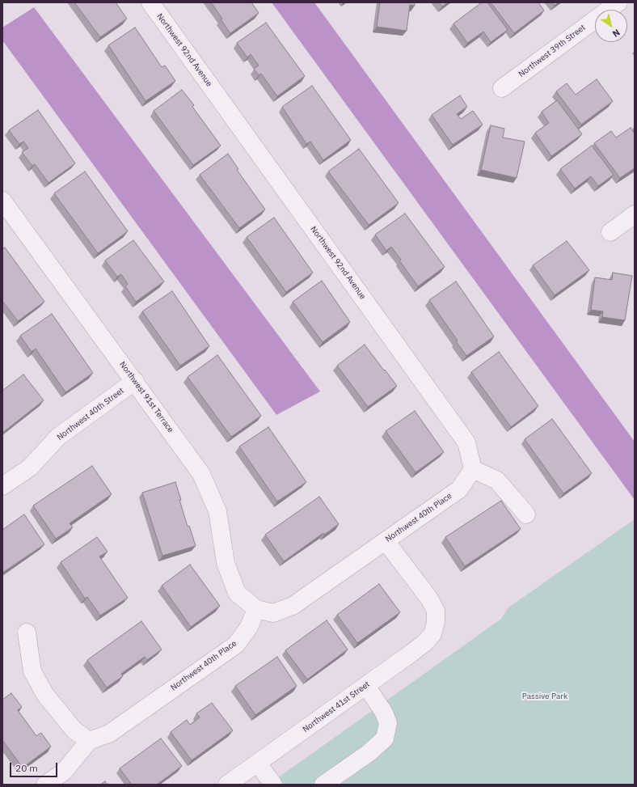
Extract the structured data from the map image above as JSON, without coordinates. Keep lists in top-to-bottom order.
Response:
{
  "streets": {
    "street": [
      "Northwest 92nd Avenue",
      "Northwest 39th Street",
      "Northwest 91st Terrace",
      "Northwest 40th Street",
      "Northwest 40th Place",
      "Northwest 41st Street"
    ]
  },
  "crossings": [
    ["Northwest 92nd Avenue", "Northwest 40th Place"],
    ["Northwest 91st Terrace", "Northwest 40th Street"],
    ["Northwest 91st Terrace", "Northwest 40th Place"],
    ["Northwest 40th Place", "Northwest 41st Street"]
  ],
  "parks": ["Passive Park"],
  "scale_bar": "20 m",
  "north": "bottom right"
}
